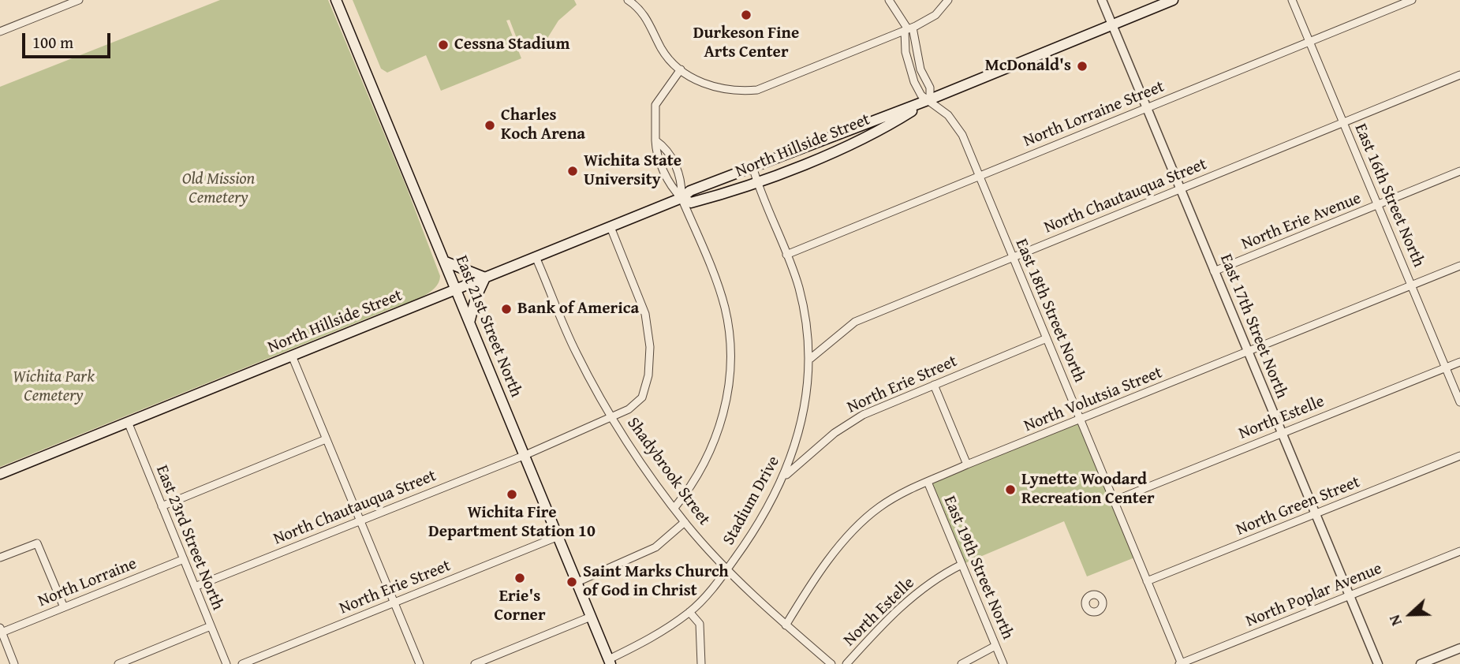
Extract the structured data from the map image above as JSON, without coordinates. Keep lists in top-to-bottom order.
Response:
{
  "streets": {
    "main road": ["North Hillside Street", "East 21st Street North"],
    "street": [
      "North Lorraine Street",
      "East 16th Street North",
      "North Chautauqua Street",
      "North Erie Avenue",
      "East 18th Street North",
      "East 17th Street North",
      "North Erie Street",
      "North Volutsia Street",
      "North Estelle",
      "Shadybrook Street",
      "Stadium Drive",
      "North Green Street",
      "East 23rd Street North",
      "East 19th Street North",
      "North Lorraine",
      "North Poplar Avenue"
    ]
  },
  "crossings": [
    ["North Lorraine Street", "East 16th Street North"],
    ["North Lorraine Street", "East 18th Street North"],
    ["North Lorraine Street", "East 17th Street North"],
    ["North Lorraine Street", "Stadium Drive"],
    ["North Hillside Street", "North Chautauqua Street"],
    ["North Hillside Street", "East 18th Street North"],
    ["North Hillside Street", "East 21st Street North"],
    ["North Hillside Street", "East 17th Street North"],
    ["North Hillside Street", "Shadybrook Street"],
    ["North Hillside Street", "Stadium Drive"],
    ["North Hillside Street", "East 23rd Street North"],
    ["East 16th Street North", "North Chautauqua Street"],
    ["East 16th Street North", "North Erie Avenue"],
    ["East 16th Street North", "North Volutsia Street"],
    ["East 16th Street North", "North Estelle"],
    ["North Chautauqua Street", "East 18th Street North"],
    ["North Chautauqua Street", "East 21st Street North"],
    ["North Chautauqua Street", "East 17th Street North"],
    ["North Chautauqua Street", "Shadybrook Street"],
    ["North Chautauqua Street", "Stadium Drive"],
    ["North Chautauqua Street", "East 23rd Street North"],
    ["North Erie Avenue", "East 17th Street North"],
    ["East 18th Street North", "North Erie Street"],
    ["East 18th Street North", "North Volutsia Street"],
    ["East 18th Street North", "North Estelle"],
    ["East 18th Street North", "North Green Street"],
    ["East 18th Street North", "North Poplar Avenue"],
    ["East 21st Street North", "North Erie Street"],
    ["East 17th Street North", "North Volutsia Street"],
    ["East 17th Street North", "North Estelle"],
    ["East 17th Street North", "North Green Street"],
    ["East 17th Street North", "North Poplar Avenue"],
    ["North Erie Street", "Stadium Drive"],
    ["North Volutsia Street", "Shadybrook Street"],
    ["North Volutsia Street", "East 19th Street North"],
    ["North Estelle", "East 19th Street North"],
    ["Shadybrook Street", "Stadium Drive"],
    ["East 23rd Street North", "North Lorraine"]
  ],
  "parks": ["Old Mission Cemetery", "Wichita Park Cemetery"],
  "places": [
    "Durkeson Fine Arts Center",
    "Cessna Stadium",
    "McDonald's",
    "Charles Koch Arena",
    "Wichita State University",
    "Bank of America",
    "Lynette Woodard Recreation Center",
    "Wichita Fire Department Station 10",
    "Erie's Corner",
    "Saint Marks Church of God in Christ"
  ],
  "scale_bar": "100 m",
  "north": "left"
}
